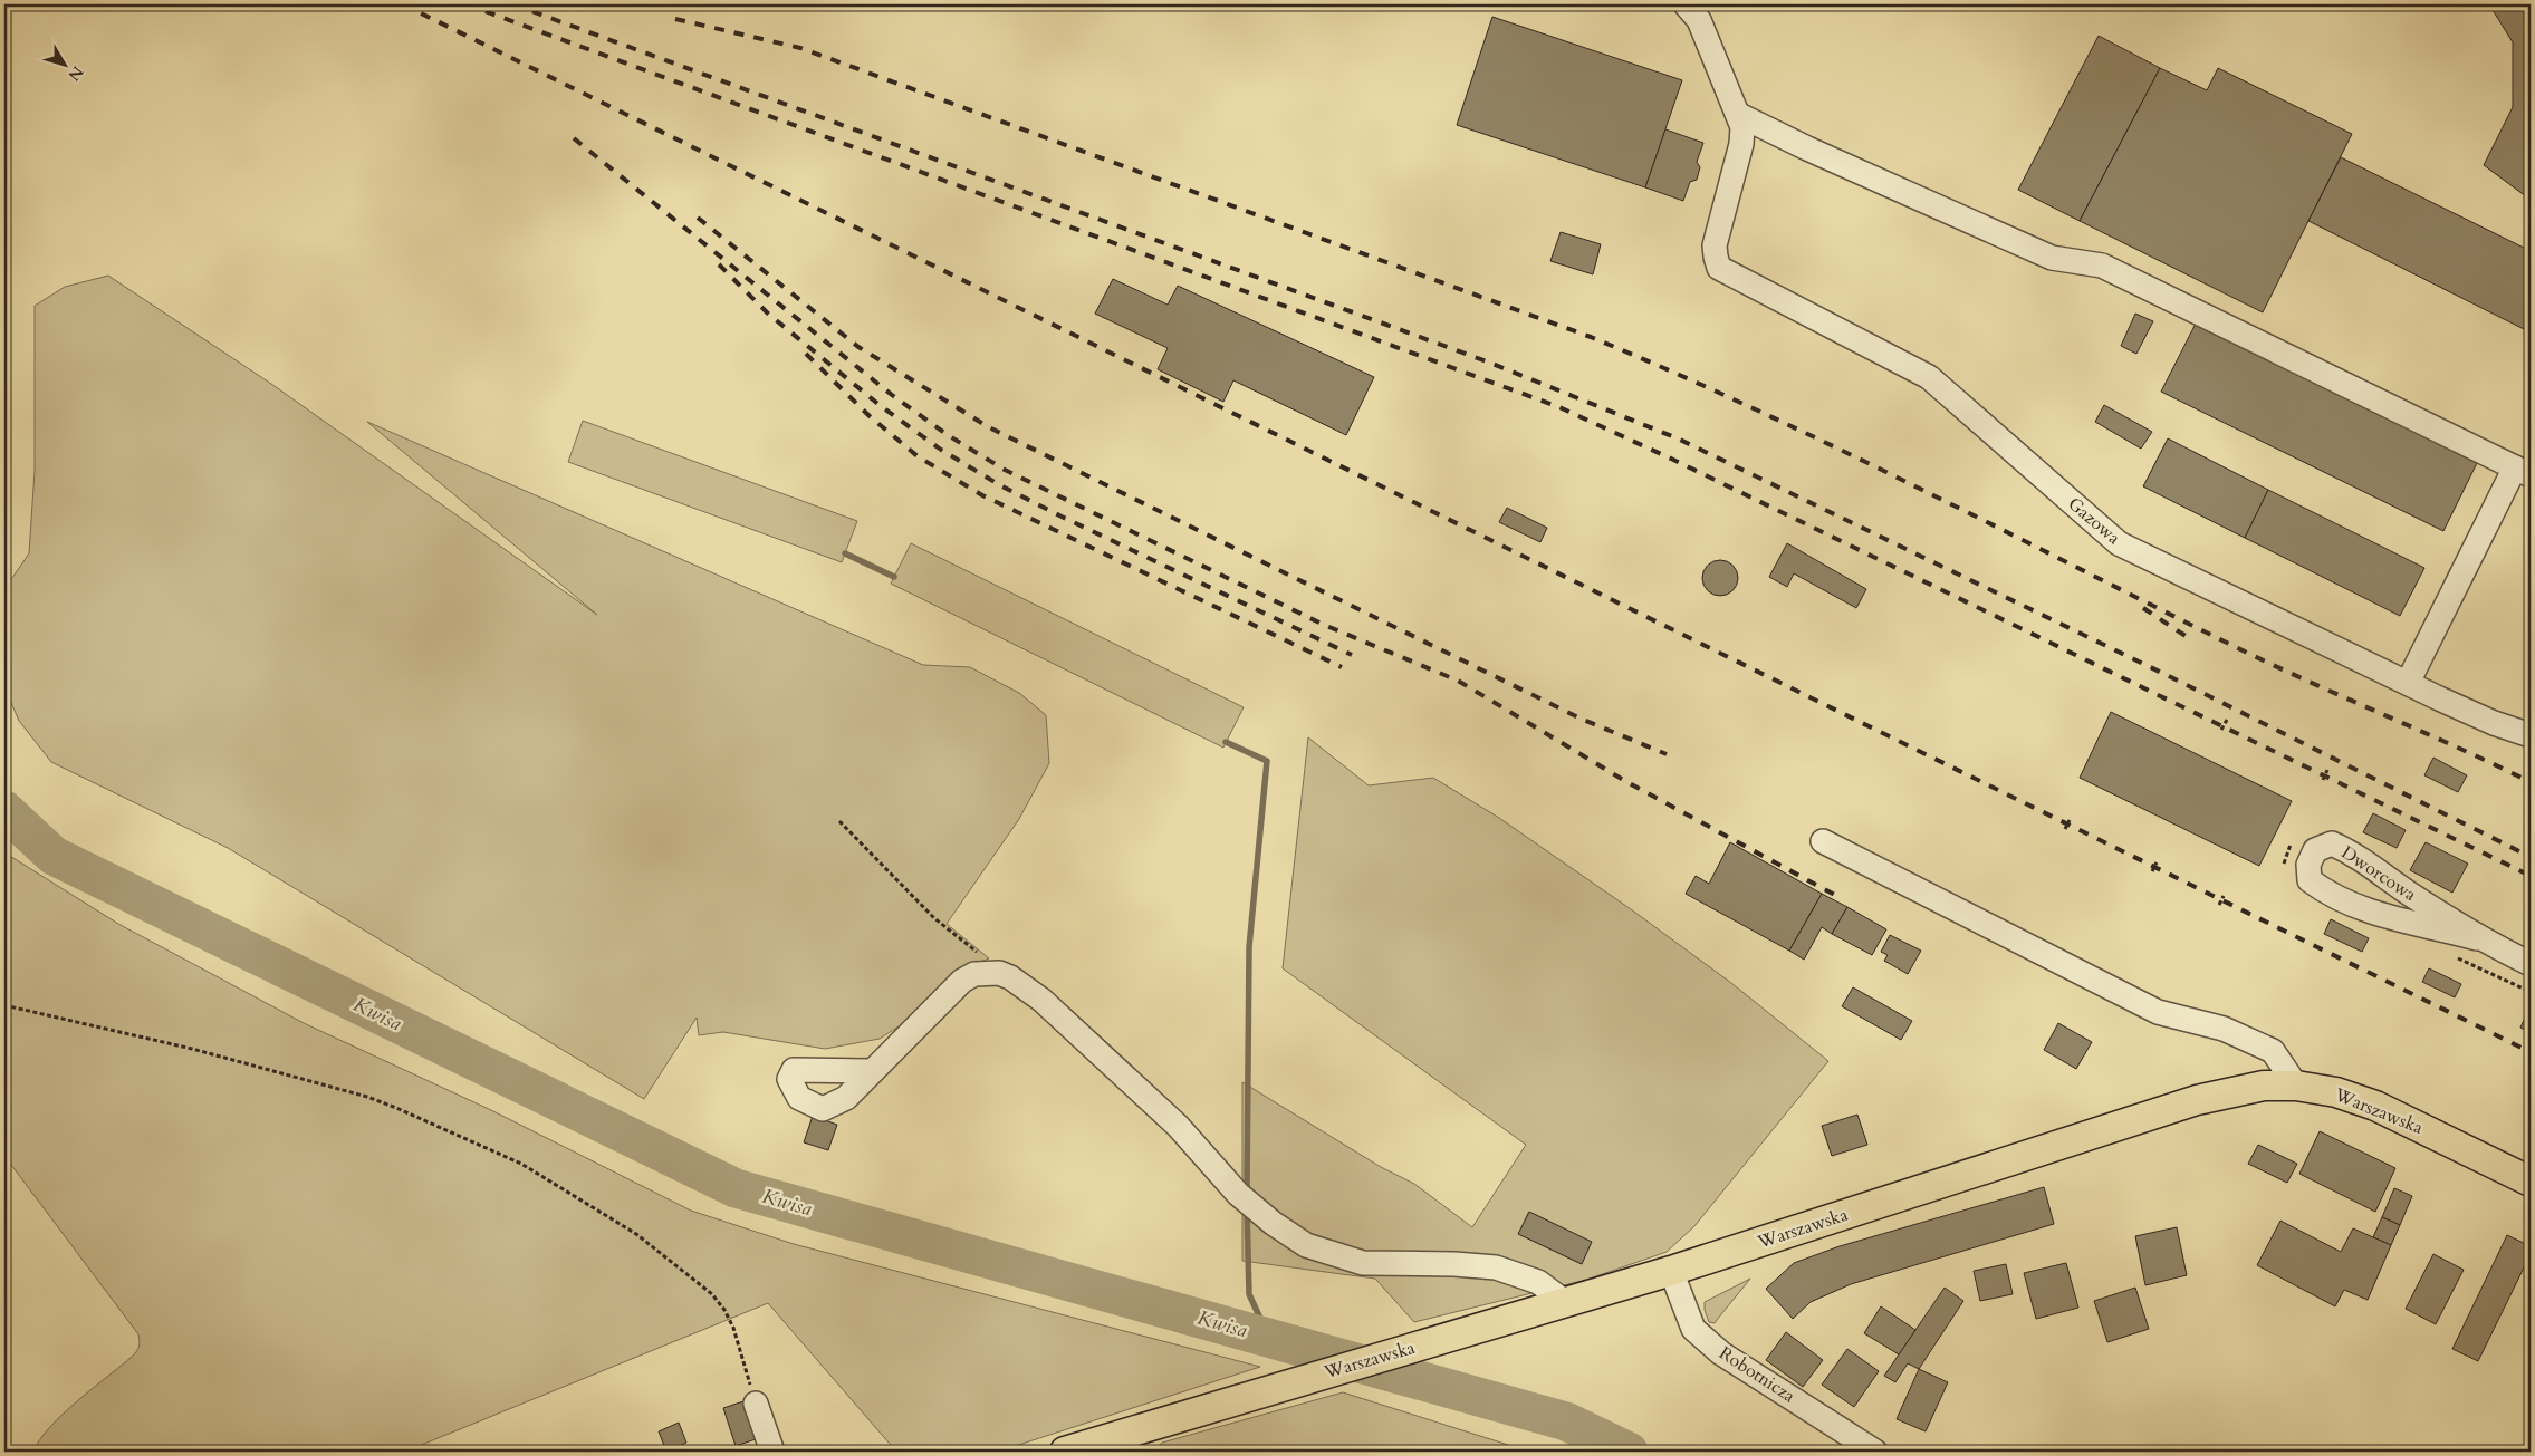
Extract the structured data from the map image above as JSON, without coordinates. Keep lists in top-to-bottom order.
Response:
{
  "streets": {
    "main road": ["Warszawska"],
    "street": ["Gazowa", "Dworcowa", "Robotnicza"]
  },
  "crossings": [
    ["Warszawska", "Robotnicza"]
  ],
  "water": ["Kwisa"],
  "north": "bottom right"
}
